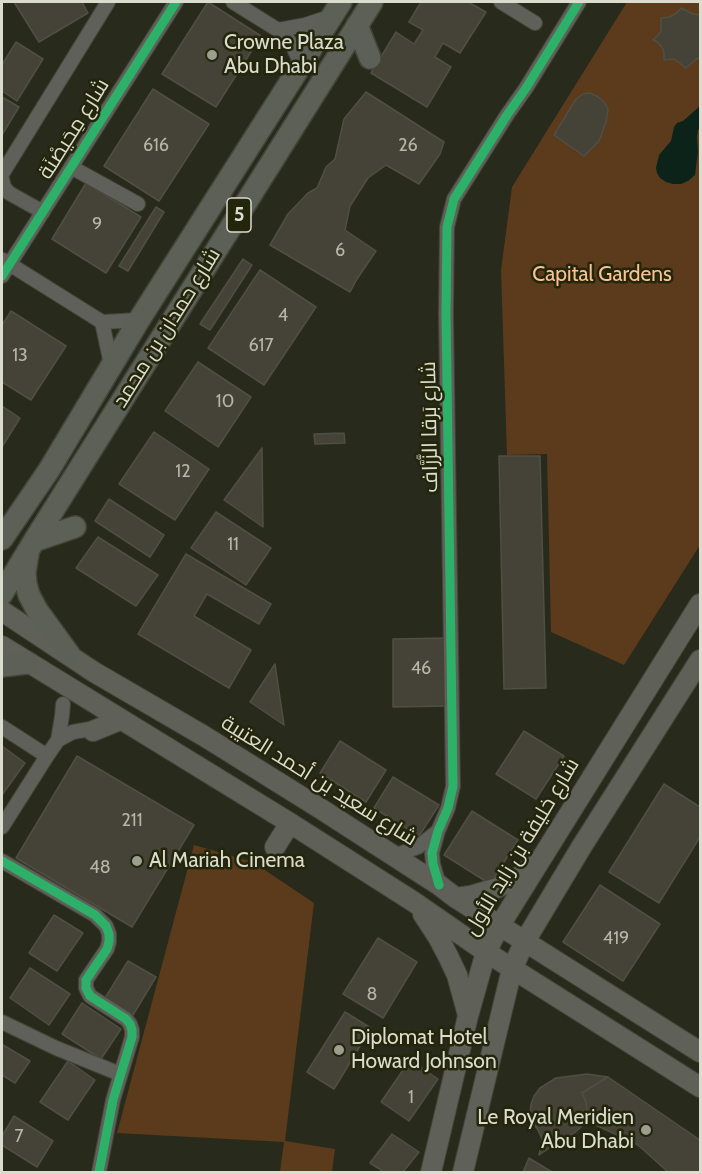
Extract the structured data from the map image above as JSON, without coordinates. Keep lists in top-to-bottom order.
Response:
{
  "streets": {
    "main road": [
      "5",
      "شارع حمدان بن محمد",
      "شارع سعيد بن أحمد العتيبة",
      "شارع خليفة بن زايد الأول"
    ],
    "street": ["شارع مِحَيصْنَة", "شارع بَرقا الزَّرَّاف"]
  },
  "crossings": [
    ["شارع بَرقا الزَّرَّاف", "شارع سعيد بن أحمد العتيبة"],
    ["شارع سعيد بن أحمد العتيبة", "شارع خليفة بن زايد الأول"]
  ],
  "parks": ["Capital Gardens"],
  "places": [
    "Crowne Plaza Abu Dhabi",
    "Al Mariah Cinema",
    "Diplomat Hotel Howard Johnson",
    "Le Royal Meridien Abu Dhabi"
  ],
  "house_numbers": [
    "616",
    "26",
    "9",
    "6",
    "4",
    "617",
    "13",
    "10",
    "12",
    "11",
    "46",
    "211",
    "48",
    "419",
    "8",
    "1",
    "7"
  ]
}
